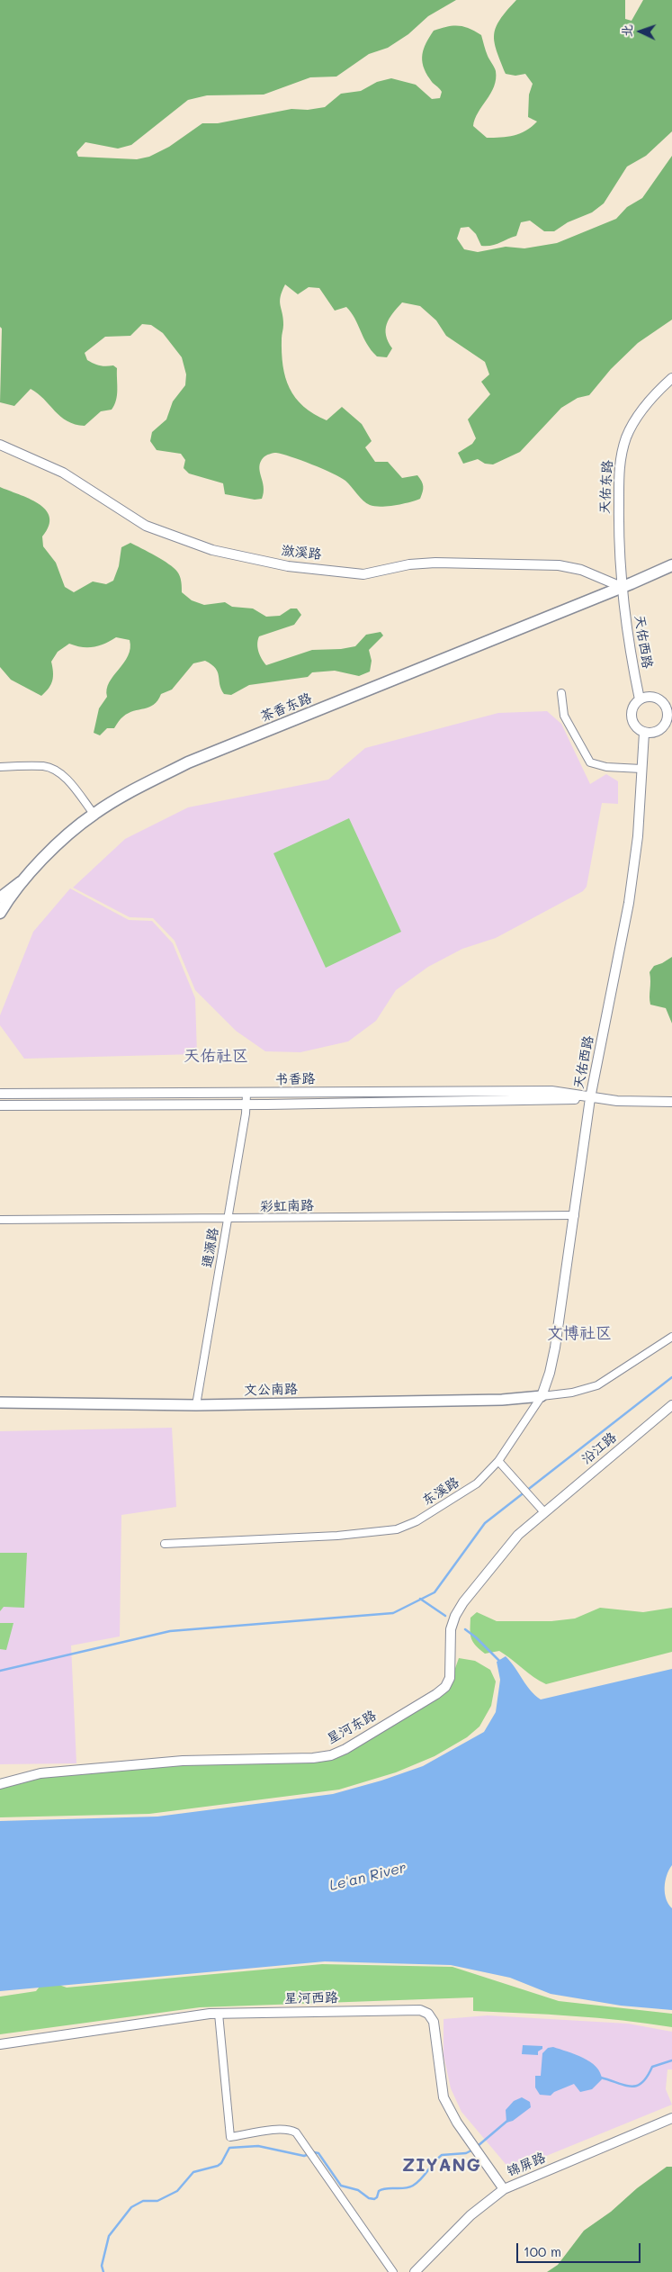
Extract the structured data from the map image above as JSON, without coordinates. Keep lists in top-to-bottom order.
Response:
{
  "streets": {
    "main road": ["茶香东路", "文公南路"],
    "street": [
      "天佑东路",
      "潋溪路",
      "天佑西路",
      "书香路",
      "彩虹南路",
      "通源路",
      "沿江路",
      "东溪路",
      "星河东路",
      "星河西路",
      "锦屏路"
    ]
  },
  "crossings": [
    ["天佑东路", "潋溪路"],
    ["天佑东路", "天佑西路"],
    ["天佑东路", "茶香东路"],
    ["潋溪路", "天佑西路"],
    ["潋溪路", "茶香东路"],
    ["天佑西路", "茶香东路"],
    ["天佑西路", "书香路"],
    ["天佑西路", "彩虹南路"],
    ["天佑西路", "文公南路"],
    ["天佑西路", "东溪路"],
    ["书香路", "通源路"],
    ["彩虹南路", "通源路"],
    ["通源路", "文公南路"],
    ["文公南路", "东溪路"],
    ["沿江路", "星河东路"],
    ["星河西路", "锦屏路"]
  ],
  "districts": ["天佑社区", "文博社区", "ZIYANG"],
  "water": ["Le'an River"],
  "scale_bar": "100 m",
  "north": "left"
}
